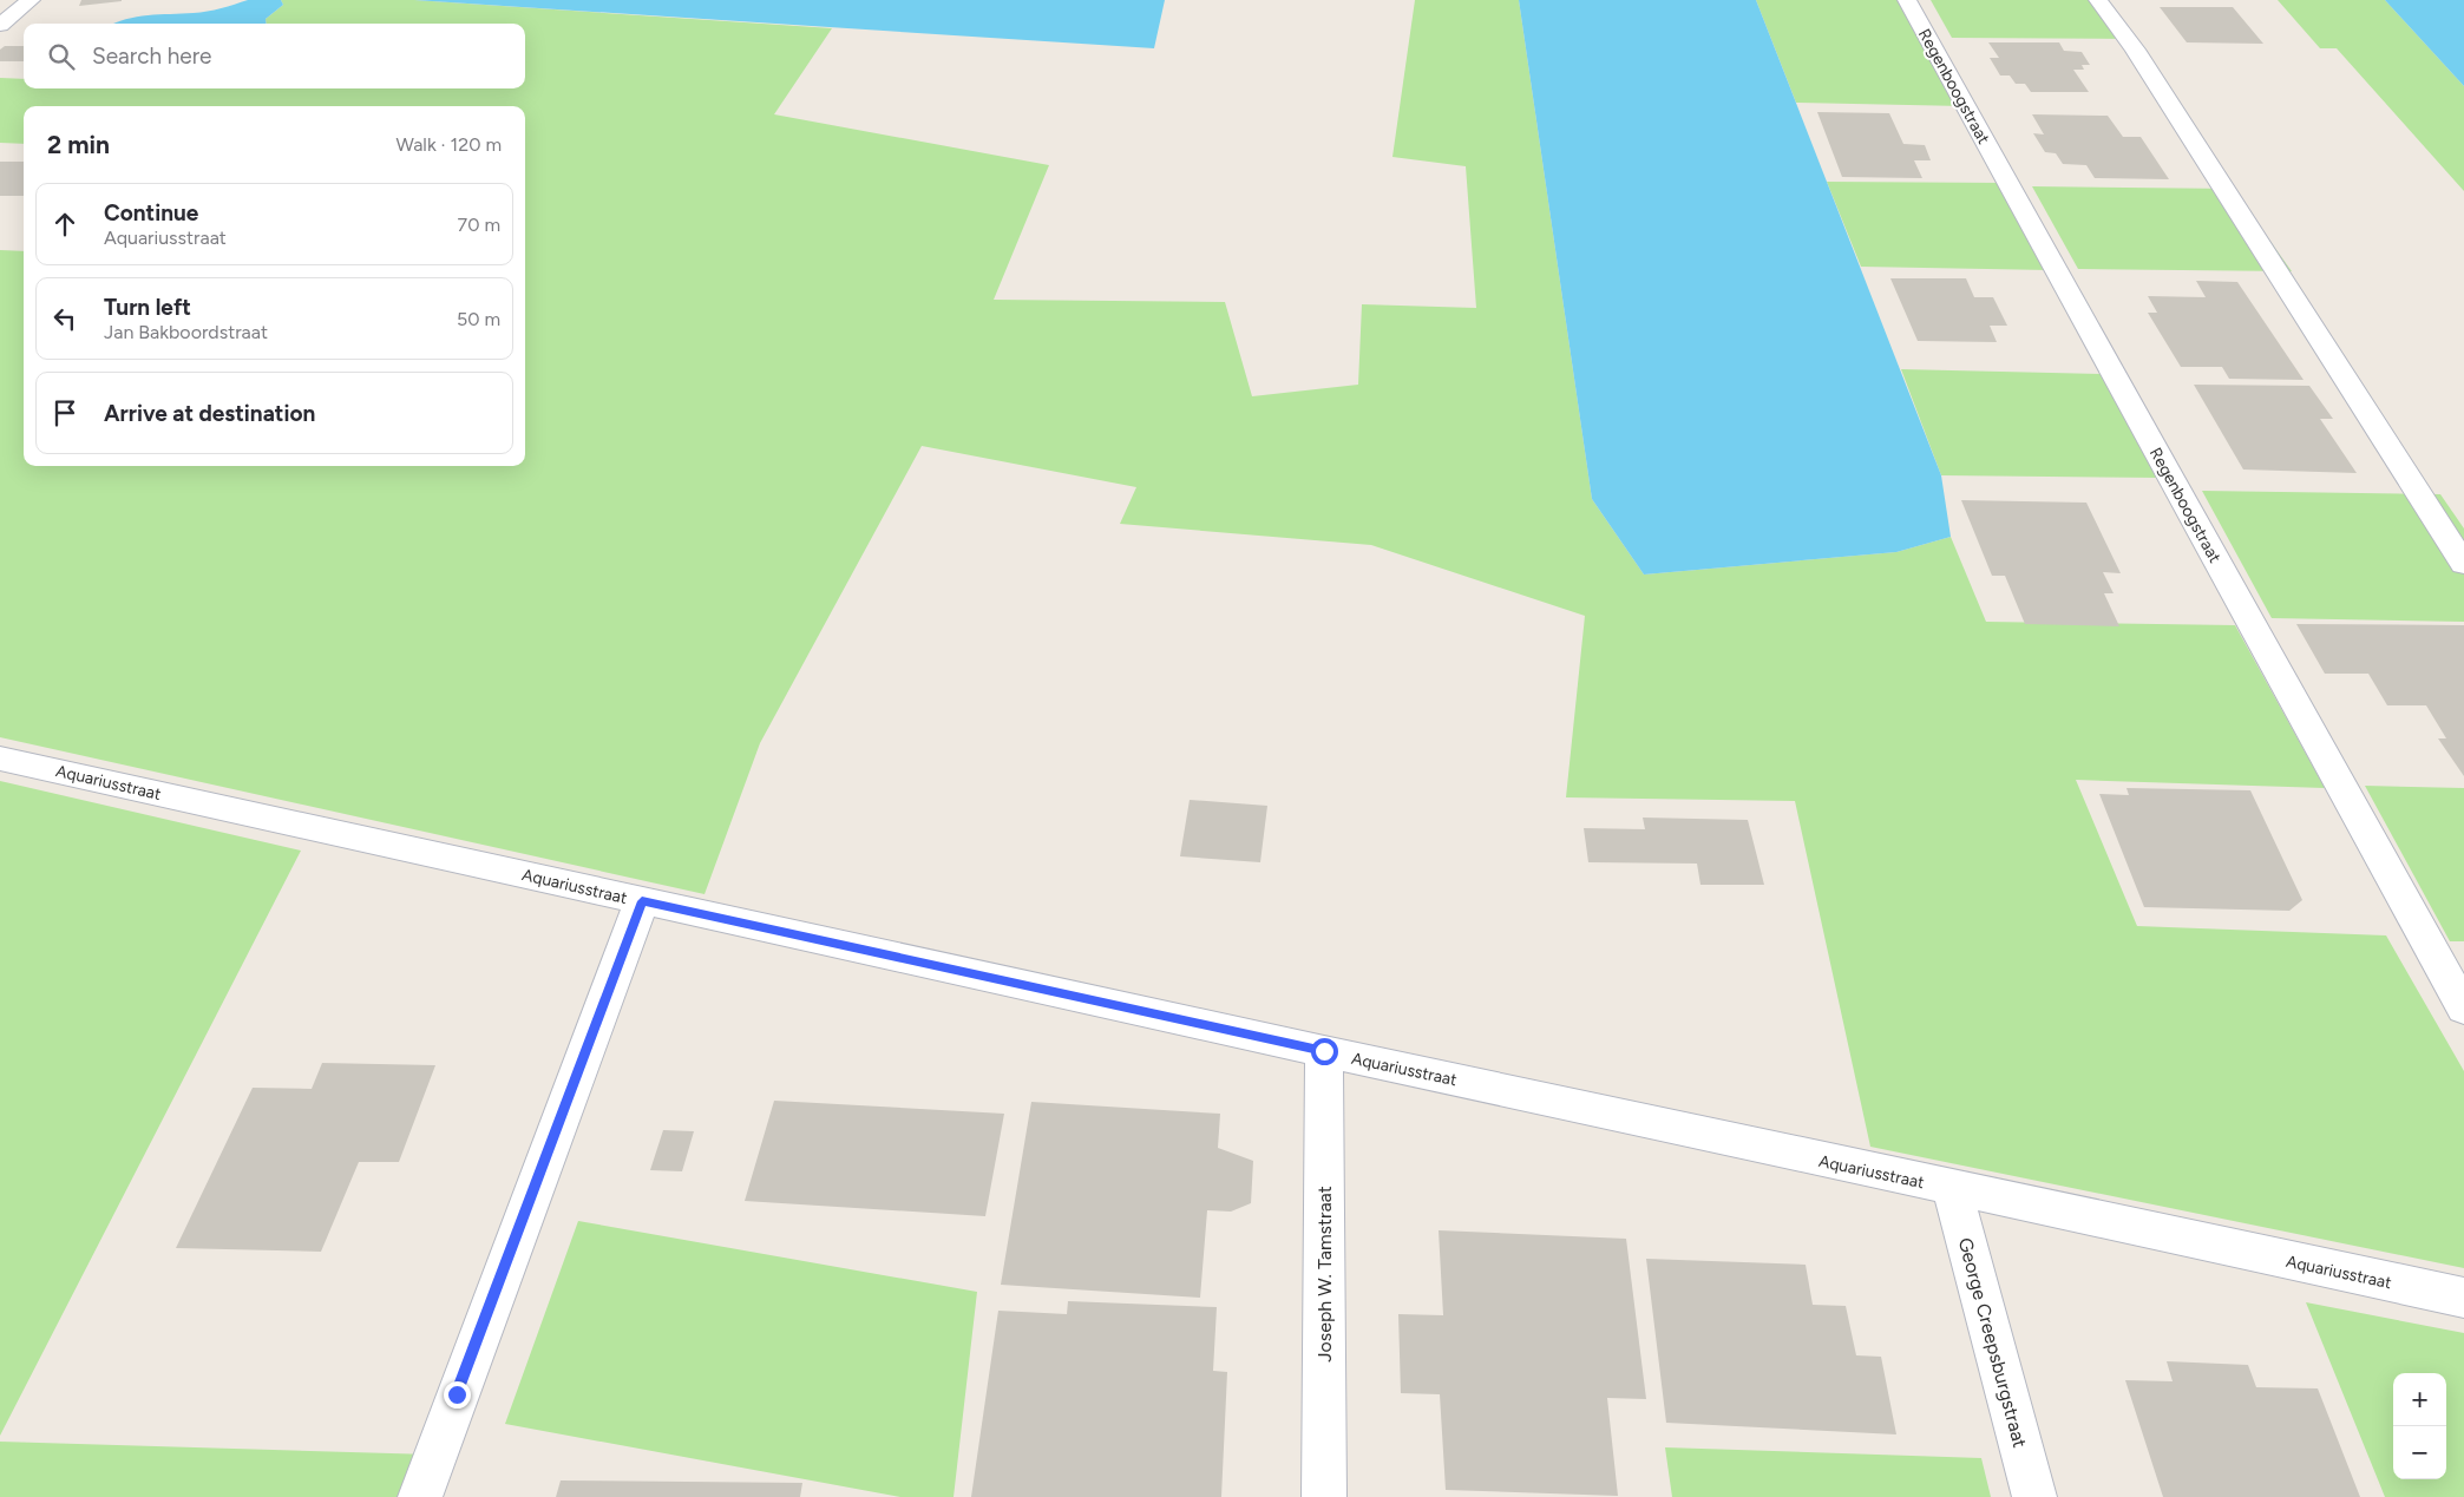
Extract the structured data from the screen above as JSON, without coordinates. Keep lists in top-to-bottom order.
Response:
{
  "streets": {
    "street": [
      "Regenboogstraat",
      "Aquariusstraat",
      "Joseph W. Tamstraat",
      "George Creepsburgstraat"
    ]
  },
  "crossings": [
    ["Aquariusstraat", "Joseph W. Tamstraat"],
    ["Aquariusstraat", "George Creepsburgstraat"]
  ],
  "page": {
    "search": "Search here",
    "heading": ["2 min", "Walk · 120 m"],
    "list": [
      ["Continue", "Aquariusstraat", "70 m"],
      ["Turn left", "Jan Bakboordstraat", "50 m"],
      "Arrive at destination"
    ],
    "map_buttons": ["+", "−"]
  }
}
